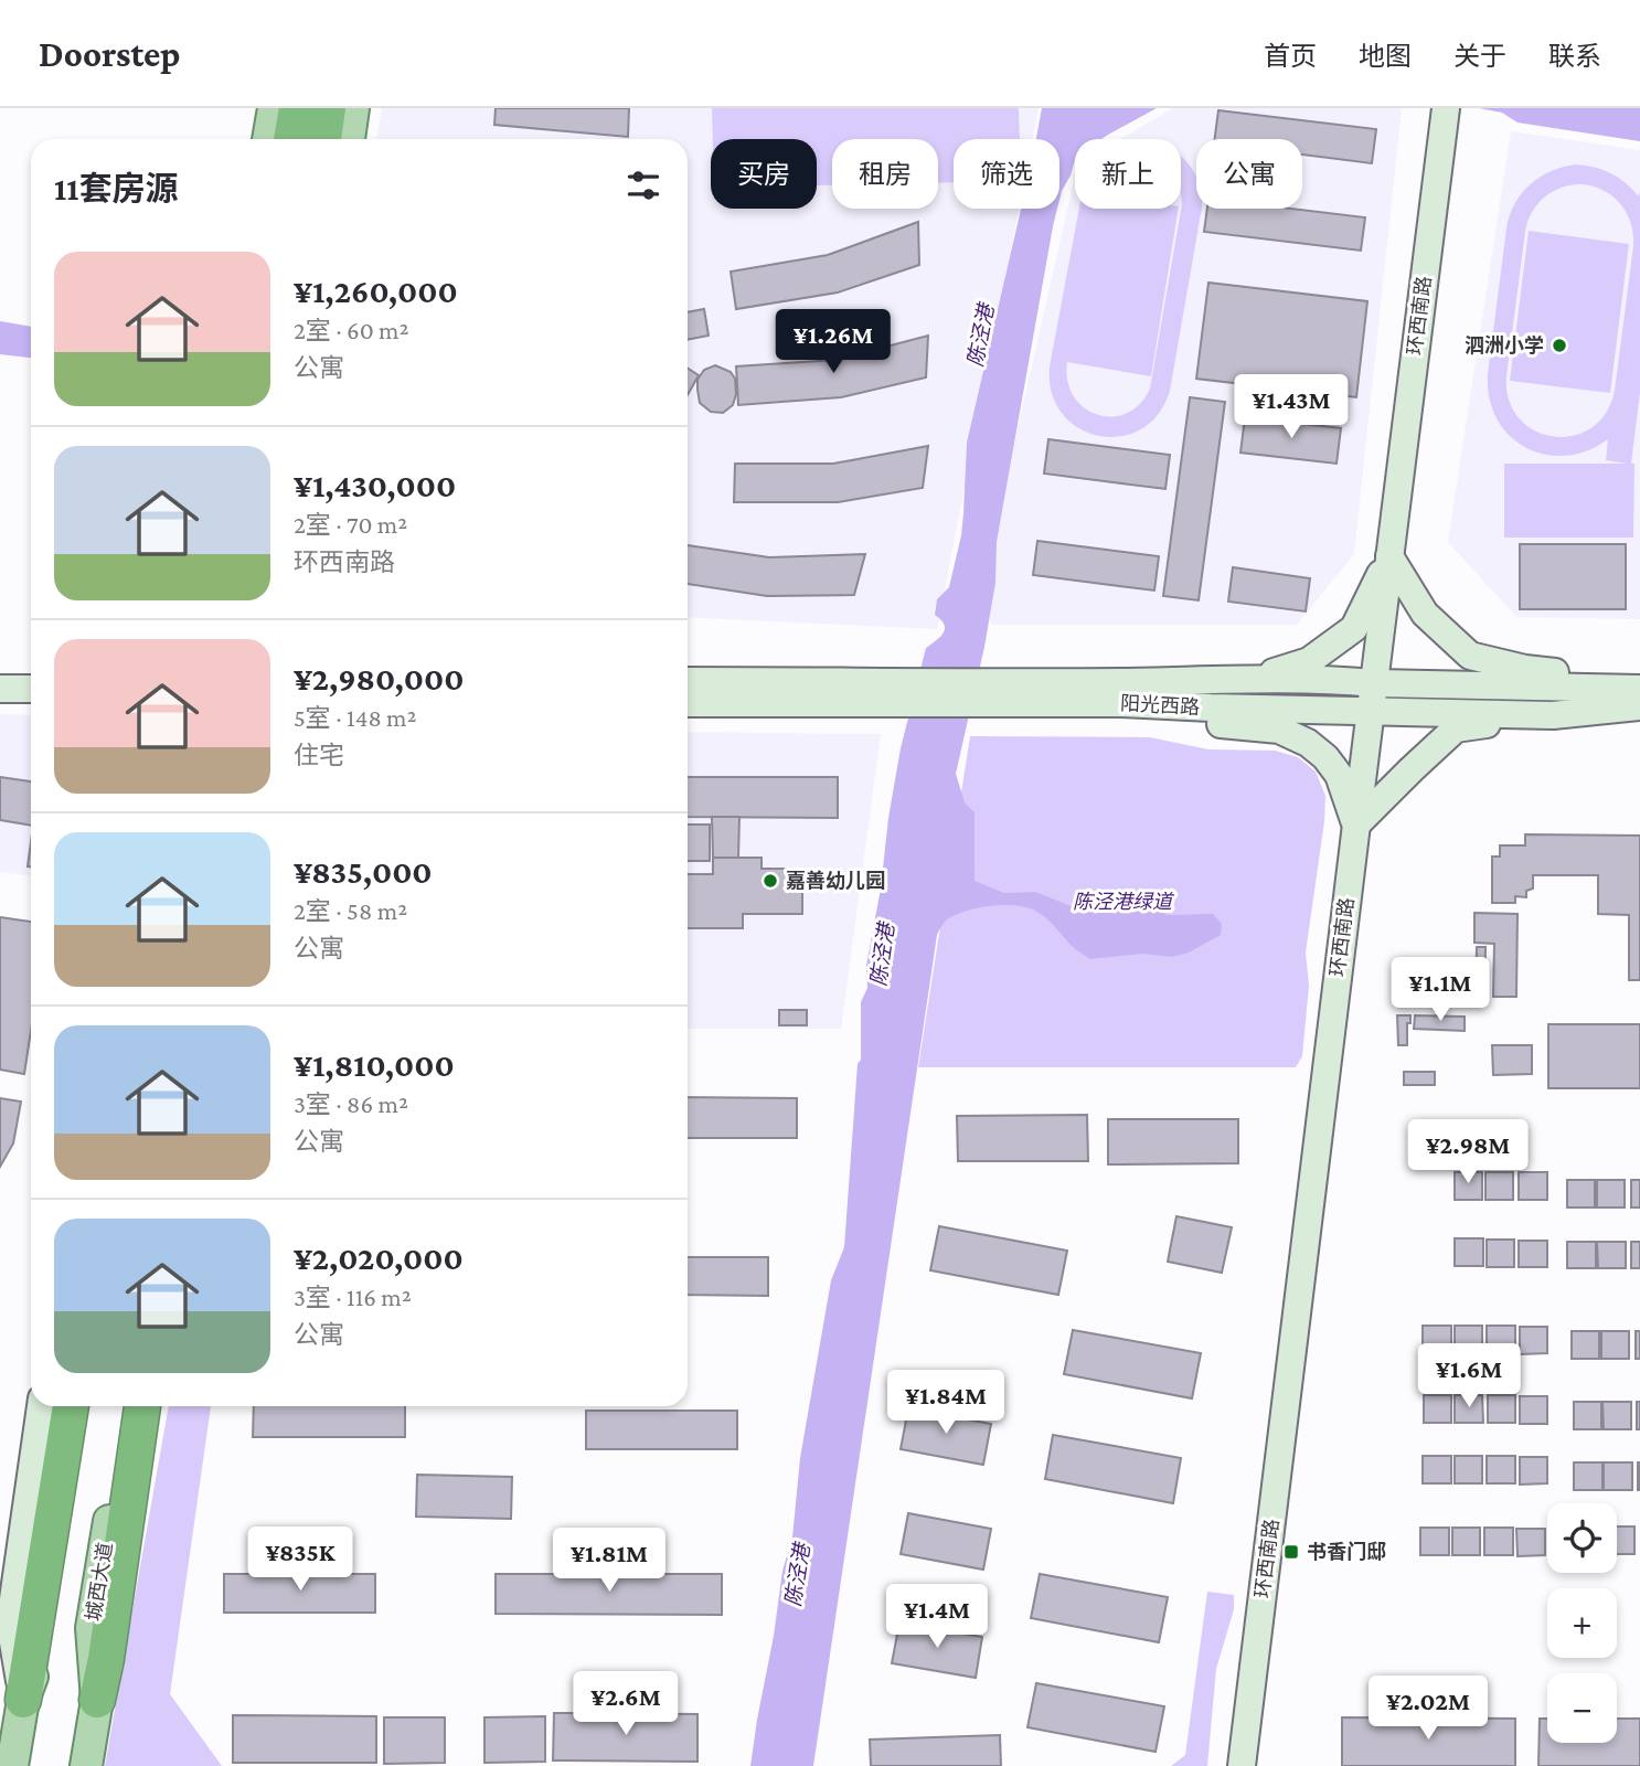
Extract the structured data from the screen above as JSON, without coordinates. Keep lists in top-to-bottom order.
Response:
{
  "streets": {
    "main road": ["城西大道"],
    "street": ["环西南路", "阳光西路"]
  },
  "crossings": [
    ["环西南路", "阳光西路"]
  ],
  "water": ["陈泾港"],
  "parks": ["陈泾港绿道"],
  "places": {
    "other": ["泗洲小学", "嘉善幼儿园"],
    "transit": ["书香门邸"]
  },
  "page": {
    "header": "Doorstep",
    "nav": [
      "首页",
      "地图",
      "关于",
      "联系"
    ],
    "chip": [
      "买房",
      "租房",
      "筛选",
      "新上",
      "公寓"
    ],
    "heading": "11套房源",
    "list": [
      {
        "name": "¥1,260,000",
        "note": "2室 · 60 m² · 公寓"
      },
      {
        "name": "¥1,430,000",
        "note": "2室 · 70 m² · 环西南路"
      },
      {
        "name": "¥2,980,000",
        "note": "5室 · 148 m² · 住宅"
      },
      {
        "name": "¥835,000",
        "note": "2室 · 58 m² · 公寓"
      },
      {
        "name": "¥1,810,000",
        "note": "3室 · 86 m² · 公寓"
      },
      {
        "name": "¥2,020,000",
        "note": "3室 · 116 m² · 公寓"
      }
    ],
    "price": [
      "¥1.26M",
      "¥1.43M",
      "¥1.1M",
      "¥2.98M",
      "¥1.6M",
      "¥1.84M",
      "¥835K",
      "¥1.81M",
      "¥1.4M",
      "¥2.6M",
      "¥2.02M"
    ],
    "map_buttons": ["+", "−"]
  }
}
